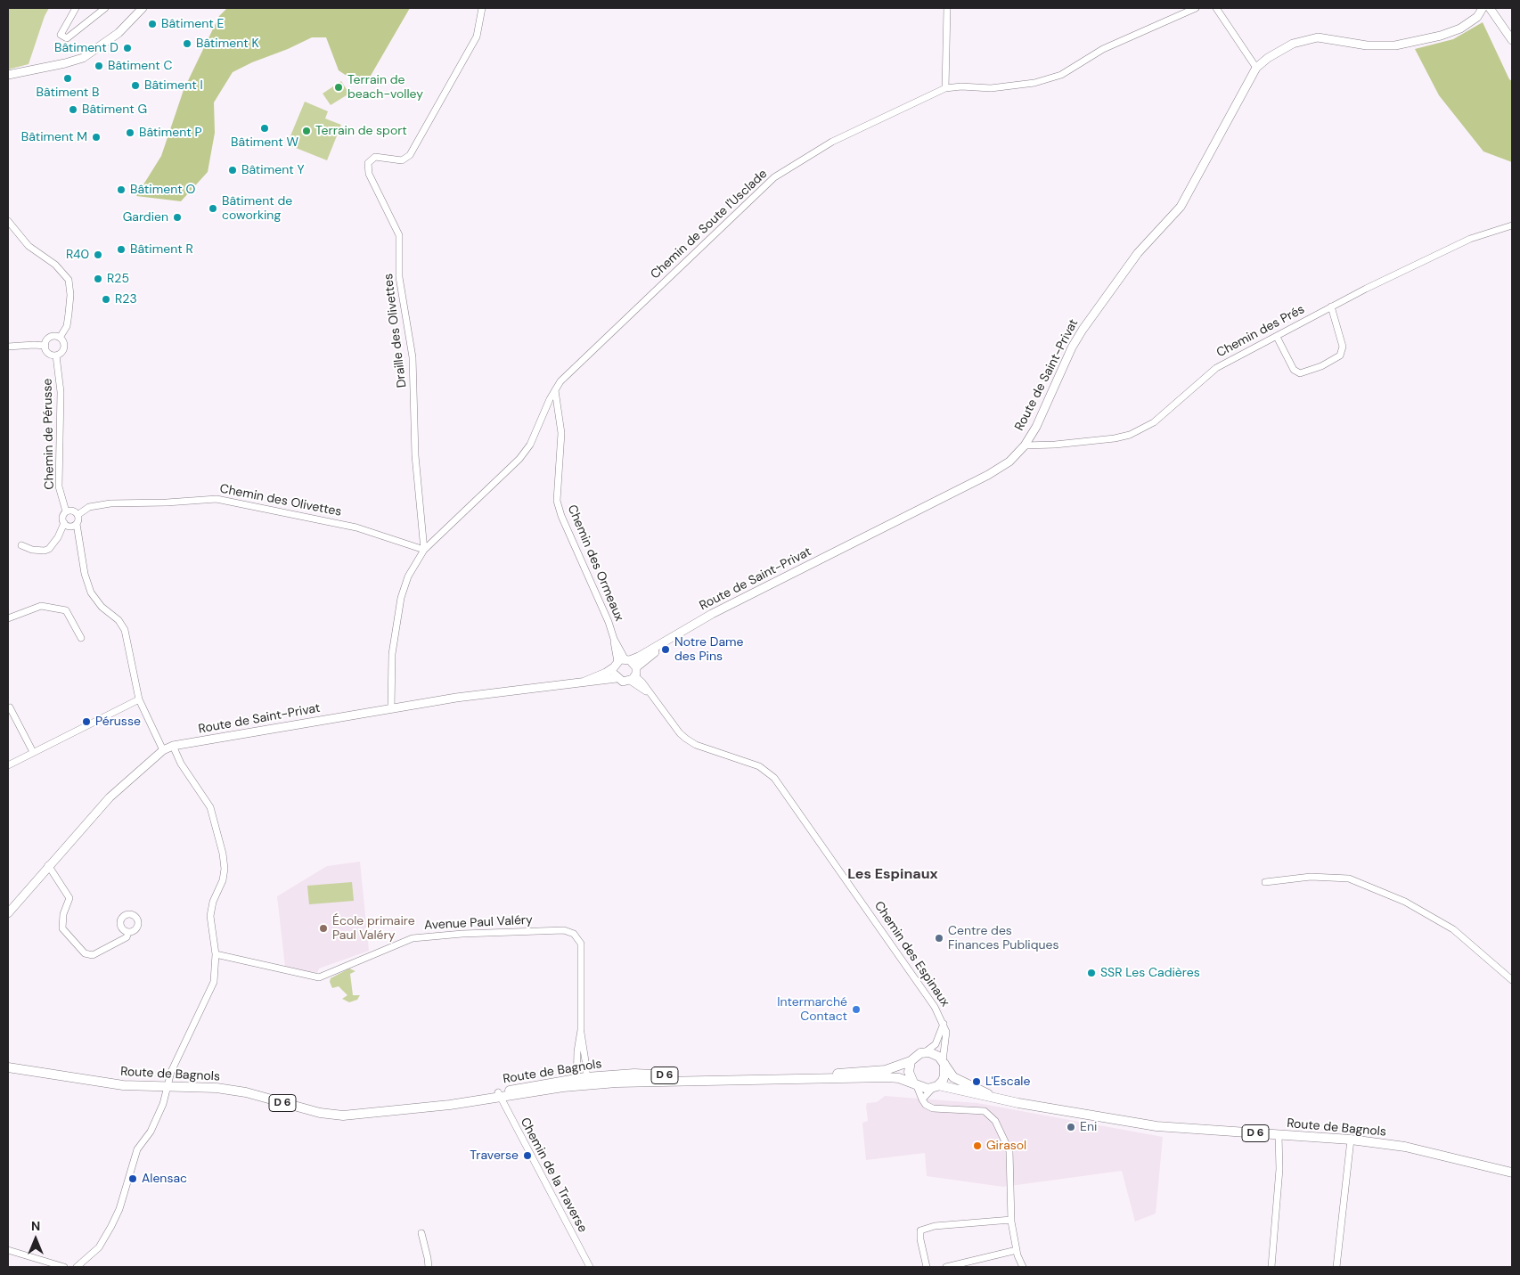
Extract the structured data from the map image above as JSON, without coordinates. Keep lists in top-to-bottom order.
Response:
{
  "streets": {
    "main road": ["Route de Bagnols", "D 6"],
    "street": [
      "Chemin de Soute l'Usclade",
      "Draille des Olivettes",
      "Chemin des Prés",
      "Route de Saint-Privat",
      "Chemin de Pérusse",
      "Chemin des Olivettes",
      "Chemin des Ormeaux",
      "Avenue Paul Valéry",
      "Chemin des Espinaux",
      "Chemin de la Traverse"
    ]
  },
  "crossings": [
    ["Chemin de Soute l'Usclade", "Draille des Olivettes"],
    ["Chemin de Soute l'Usclade", "Chemin des Olivettes"],
    ["Chemin de Soute l'Usclade", "Chemin des Ormeaux"],
    ["Draille des Olivettes", "Chemin des Olivettes"],
    ["Chemin des Prés", "Route de Saint-Privat"],
    ["Route de Saint-Privat", "Chemin des Ormeaux"],
    ["Route de Saint-Privat", "Chemin des Espinaux"],
    ["Chemin de Pérusse", "Chemin des Olivettes"],
    ["Avenue Paul Valéry", "Route de Bagnols"],
    ["Chemin des Espinaux", "D 6"],
    ["Route de Bagnols", "D 6"],
    ["Route de Bagnols", "Chemin de la Traverse"]
  ],
  "districts": ["Les Espinaux"],
  "places": [
    "Bâtiment E",
    "Bâtiment K",
    "Bâtiment D",
    "Bâtiment C",
    "Bâtiment B",
    "Bâtiment I",
    "Terrain de beach-volley",
    "Bâtiment G",
    "Bâtiment W",
    "Terrain de sport",
    "Bâtiment P",
    "Bâtiment M",
    "Bâtiment Y",
    "Bâtiment O",
    "Bâtiment de coworking",
    "Gardien",
    "Bâtiment R",
    "R40",
    "R25",
    "R23",
    "Notre Dame des Pins",
    "Pérusse",
    "École primaire Paul Valéry",
    "Centre des Finances Publiques",
    "SSR Les Cadières",
    "Intermarché Contact",
    "L'Escale",
    "Eni",
    "Girasol",
    "Traverse",
    "Alensac"
  ],
  "north": "top"
}
